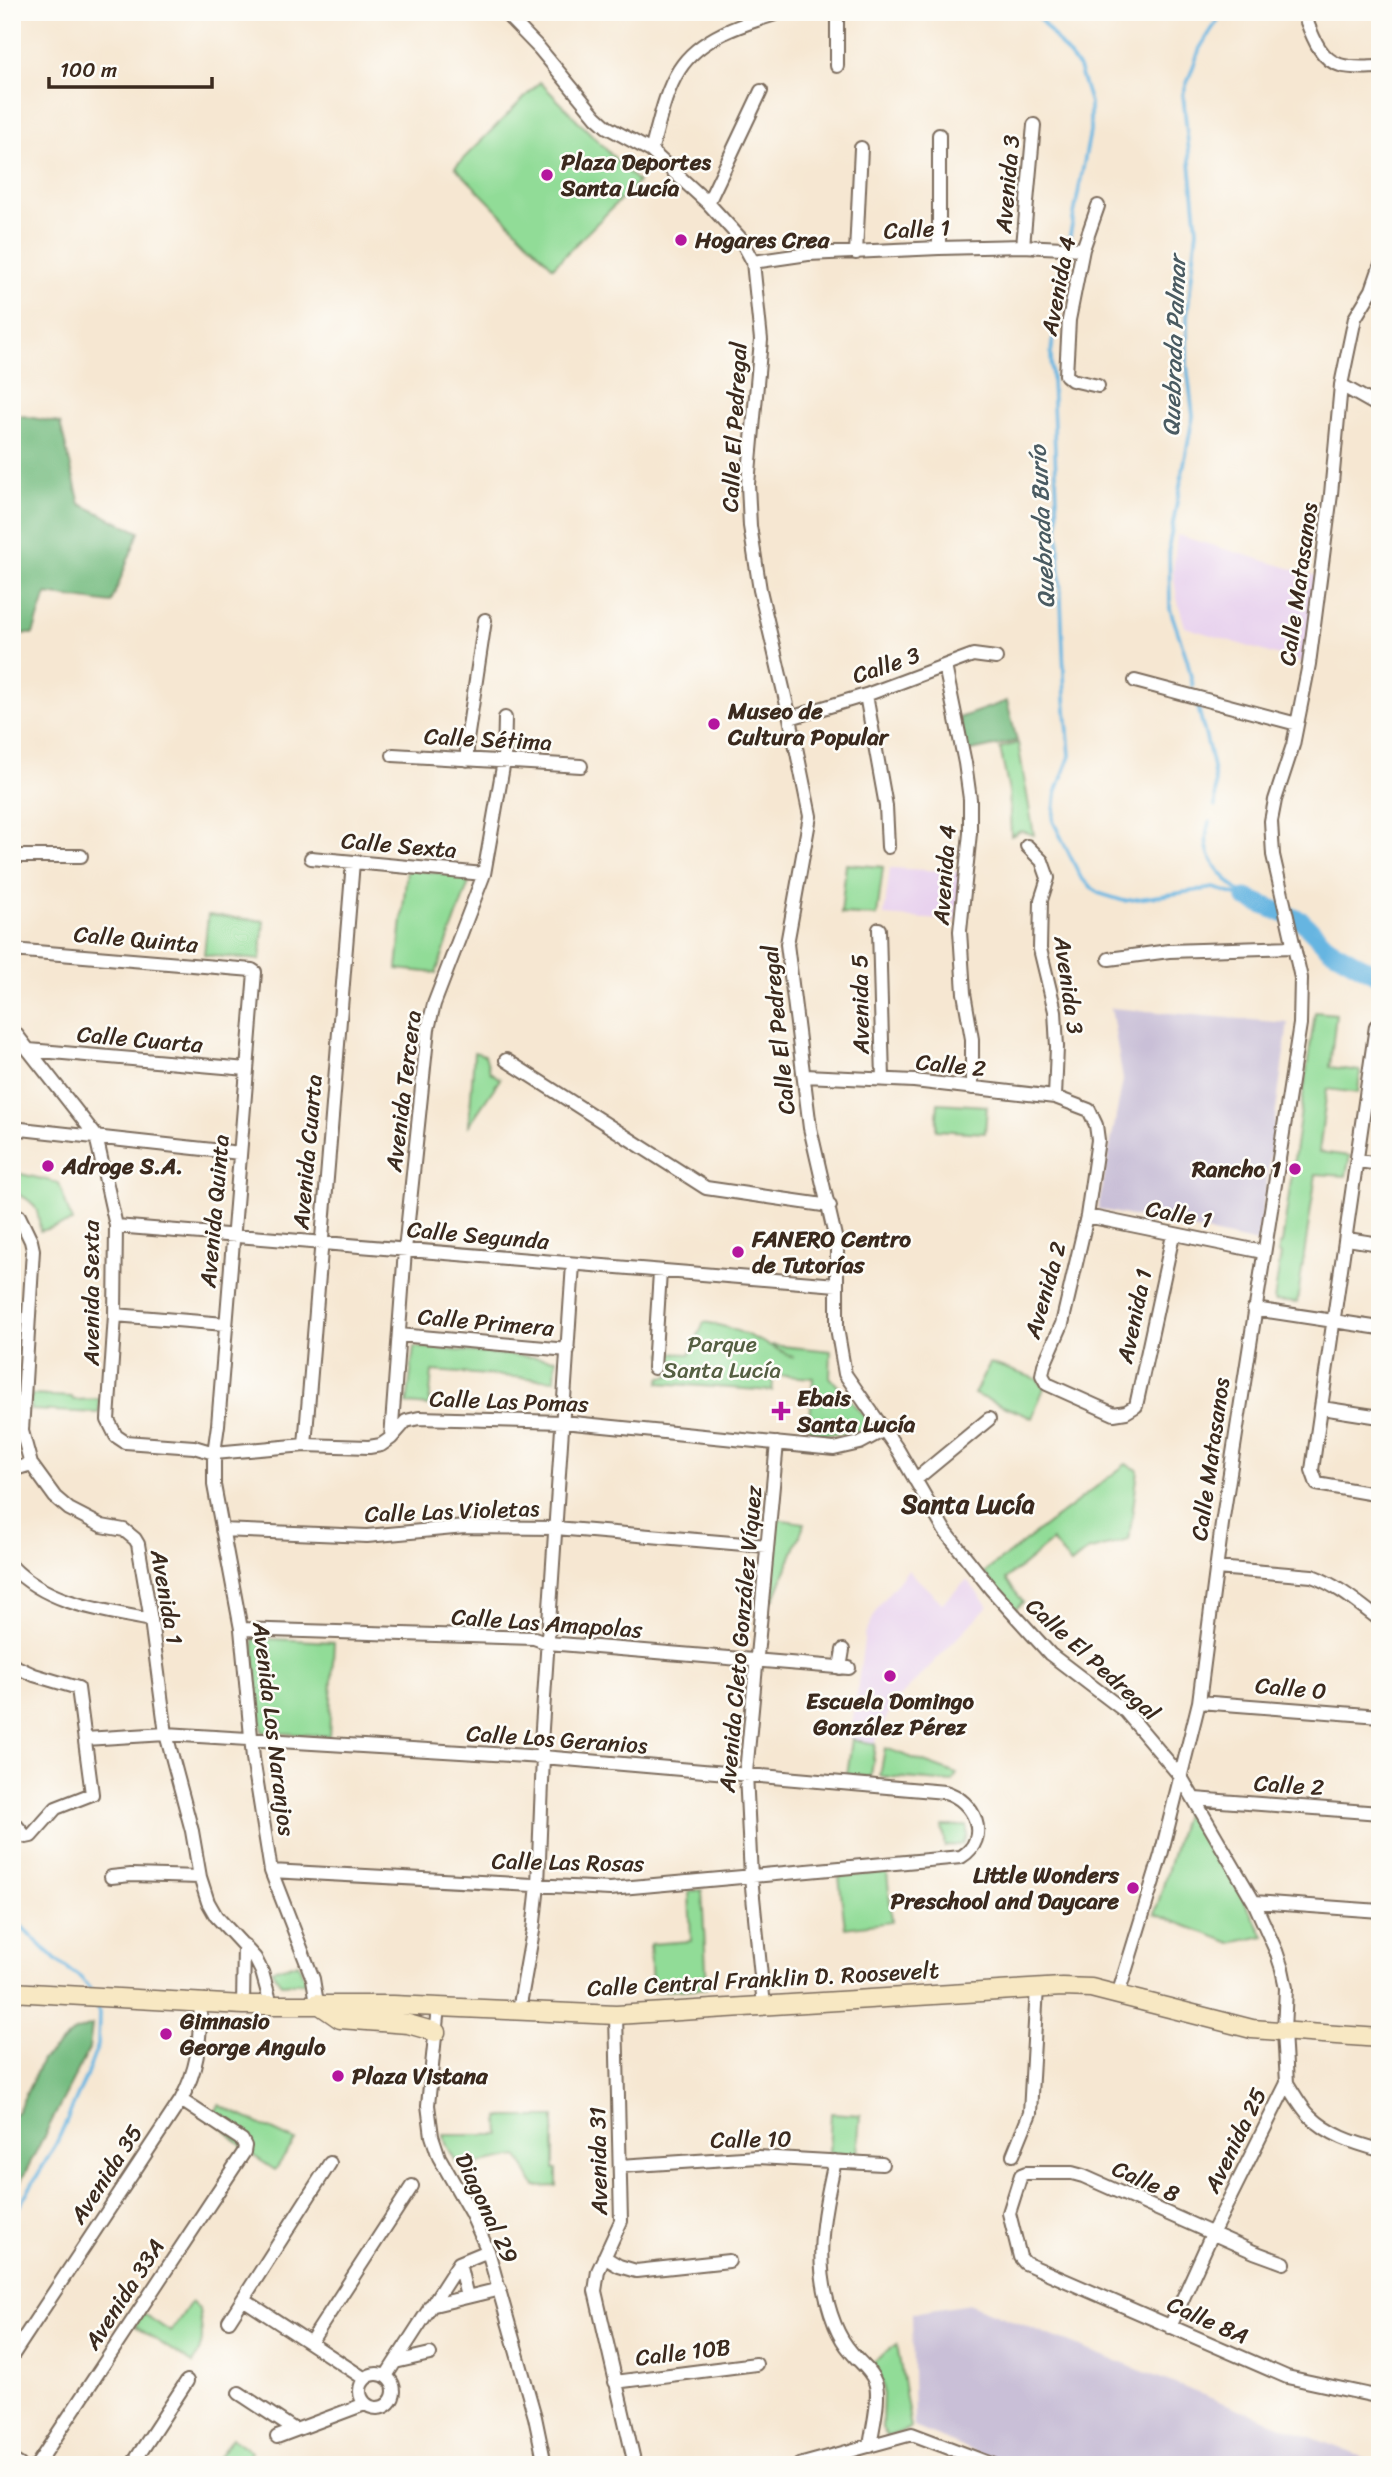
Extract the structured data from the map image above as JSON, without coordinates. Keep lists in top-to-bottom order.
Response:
{
  "streets": {
    "main road": ["Calle Central Franklin D. Roosevelt"],
    "street": [
      "Avenida 3",
      "Calle 1",
      "Avenida 4",
      "Calle El Pedregal",
      "Calle Matasanos",
      "Calle 3",
      "Calle Sétima",
      "Calle Sexta",
      "Calle Quinta",
      "Avenida 5",
      "Calle Cuarta",
      "Calle 2",
      "Avenida Tercera",
      "Avenida Cuarta",
      "Avenida Quinta",
      "Calle Segunda",
      "Avenida 2",
      "Avenida Sexta",
      "Avenida 1",
      "Calle Primera",
      "Calle Las Pomas",
      "Calle Las Violetas",
      "Calle Las Amapolas",
      "Avenida Cleto González Víquez",
      "Calle 0",
      "Avenida Los Naranjos",
      "Calle Los Geranios",
      "Calle Las Rosas",
      "Calle 10",
      "Avenida 25",
      "Avenida 31",
      "Avenida 35",
      "Calle 8",
      "Diagonal 29",
      "Avenida 33A",
      "Calle 8A",
      "Calle 10B"
    ]
  },
  "crossings": [
    ["Avenida 3", "Calle 1"],
    ["Avenida 3", "Calle 2"],
    ["Calle 1", "Avenida 4"],
    ["Calle 1", "Calle El Pedregal"],
    ["Calle 1", "Calle Matasanos"],
    ["Calle 1", "Avenida 2"],
    ["Calle 1", "Avenida 1"],
    ["Avenida 4", "Calle 3"],
    ["Avenida 4", "Calle 2"],
    ["Calle El Pedregal", "Calle Matasanos"],
    ["Calle El Pedregal", "Calle 3"],
    ["Calle El Pedregal", "Calle 2"],
    ["Calle El Pedregal", "Calle Segunda"],
    ["Calle El Pedregal", "Calle Las Pomas"],
    ["Calle El Pedregal", "Avenida 25"],
    ["Calle Matasanos", "Calle 0"],
    ["Calle Matasanos", "Calle Central Franklin D. Roosevelt"],
    ["Calle Matasanos", "Avenida 25"],
    ["Calle Sétima", "Avenida Tercera"],
    ["Calle Sexta", "Avenida Tercera"],
    ["Calle Sexta", "Avenida Cuarta"],
    ["Calle Quinta", "Avenida Quinta"],
    ["Avenida 5", "Calle 2"],
    ["Calle Cuarta", "Avenida Quinta"],
    ["Calle Cuarta", "Avenida Sexta"],
    ["Calle 2", "Avenida 2"],
    ["Calle 2", "Avenida 25"],
    ["Avenida Tercera", "Calle Segunda"],
    ["Avenida Tercera", "Calle Primera"],
    ["Avenida Tercera", "Calle Las Pomas"],
    ["Avenida Cuarta", "Calle Segunda"],
    ["Avenida Cuarta", "Calle Las Pomas"],
    ["Avenida Quinta", "Calle Segunda"],
    ["Avenida Quinta", "Calle Las Pomas"],
    ["Avenida Quinta", "Avenida Los Naranjos"],
    ["Calle Segunda", "Avenida Sexta"],
    ["Avenida 2", "Avenida 1"],
    ["Avenida Sexta", "Calle Las Pomas"],
    ["Avenida 1", "Calle Los Geranios"],
    ["Avenida 1", "Calle Central Franklin D. Roosevelt"],
    ["Calle Las Pomas", "Avenida Cleto González Víquez"],
    ["Calle Las Pomas", "Avenida Los Naranjos"],
    ["Calle Las Violetas", "Avenida Cleto González Víquez"],
    ["Calle Las Violetas", "Avenida Los Naranjos"],
    ["Calle Las Amapolas", "Avenida Cleto González Víquez"],
    ["Calle Las Amapolas", "Avenida Los Naranjos"],
    ["Avenida Cleto González Víquez", "Calle Los Geranios"],
    ["Avenida Cleto González Víquez", "Calle Las Rosas"],
    ["Avenida Cleto González Víquez", "Calle Central Franklin D. Roosevelt"],
    ["Avenida Los Naranjos", "Calle Los Geranios"],
    ["Avenida Los Naranjos", "Calle Las Rosas"],
    ["Avenida Los Naranjos", "Calle Central Franklin D. Roosevelt"],
    ["Calle Los Geranios", "Calle Las Rosas"],
    ["Calle Central Franklin D. Roosevelt", "Avenida 25"],
    ["Calle Central Franklin D. Roosevelt", "Avenida 31"],
    ["Calle Central Franklin D. Roosevelt", "Avenida 35"],
    ["Calle Central Franklin D. Roosevelt", "Diagonal 29"],
    ["Calle 10", "Avenida 31"],
    ["Avenida 25", "Calle 8"],
    ["Avenida 25", "Calle 8A"],
    ["Avenida 31", "Calle 10B"],
    ["Avenida 35", "Avenida 33A"],
    ["Calle 8", "Calle 8A"]
  ],
  "districts": ["Santa Lucía"],
  "water": ["Quebrada Palmar", "Quebrada Burío"],
  "parks": ["Parque Santa Lucía"],
  "places": {
    "other": [
      "Plaza Deportes Santa Lucía",
      "Hogares Crea",
      "Museo de Cultura Popular",
      "Adroge S.A.",
      "Rancho 1",
      "FANERO Centro de Tutorías",
      "Escuela Domingo González Pérez",
      "Little Wonders Preschool and Daycare",
      "Gimnasio George Angulo",
      "Plaza Vistana"
    ],
    "health": ["Ebais Santa Lucía"]
  },
  "scale_bar": "100 m"
}
